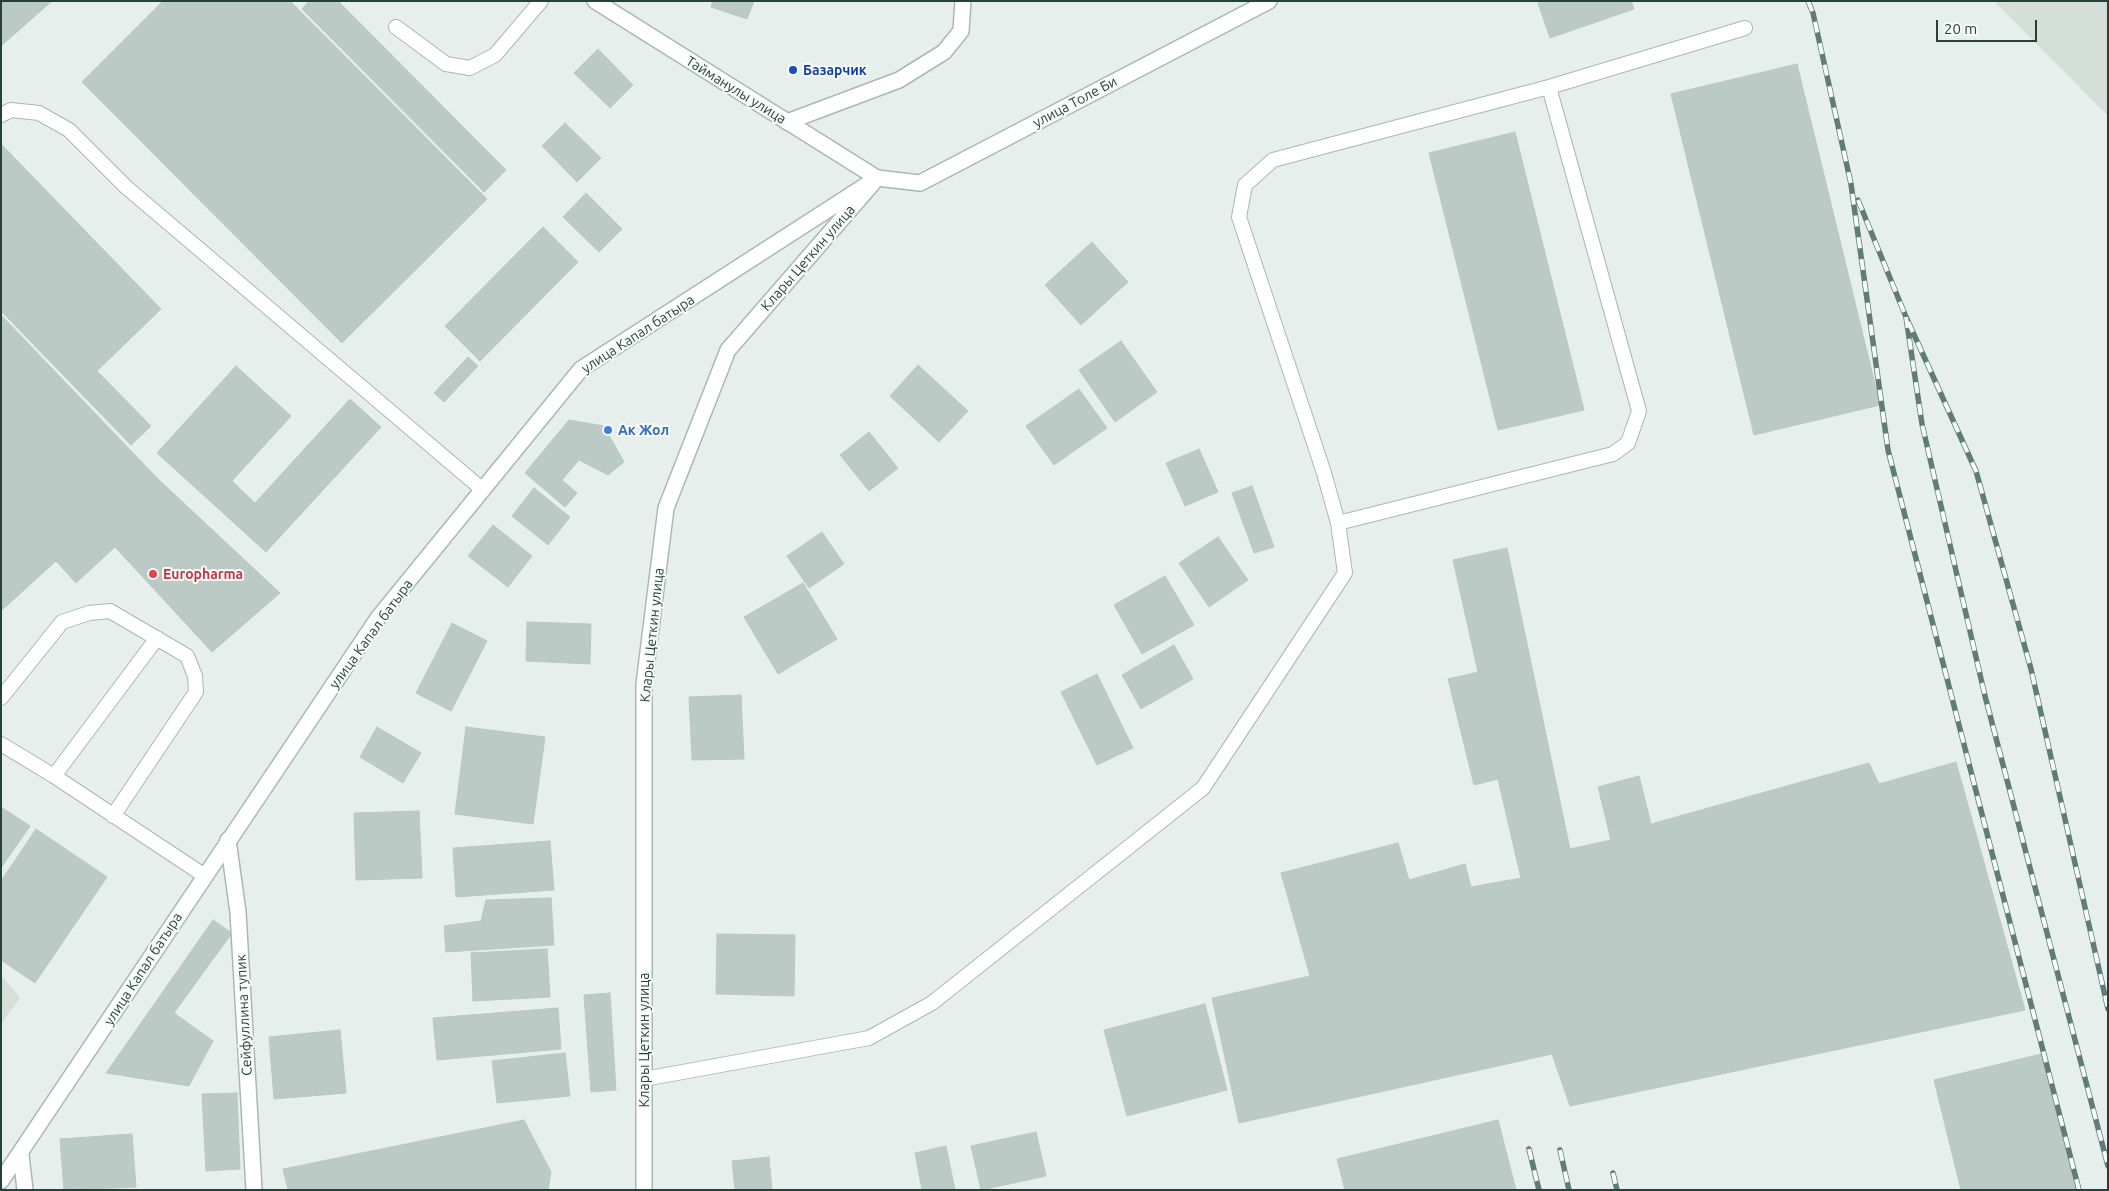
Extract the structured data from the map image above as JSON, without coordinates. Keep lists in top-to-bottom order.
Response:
{
  "streets": {
    "street": [
      "Тайманулы улица",
      "улица Толе Би",
      "Клары Цеткин улица",
      "улица Капал батыра",
      "Сейфуллина тупик"
    ]
  },
  "crossings": [
    ["Тайманулы улица", "улица Толе Би"],
    ["Тайманулы улица", "Клары Цеткин улица"],
    ["Тайманулы улица", "улица Капал батыра"],
    ["улица Толе Би", "Клары Цеткин улица"],
    ["улица Толе Би", "улица Капал батыра"],
    ["Клары Цеткин улица", "улица Капал батыра"],
    ["улица Капал батыра", "Сейфуллина тупик"]
  ],
  "places": ["Базарчик", "Ак Жол", "Europharma"],
  "scale_bar": "20 m"
}
